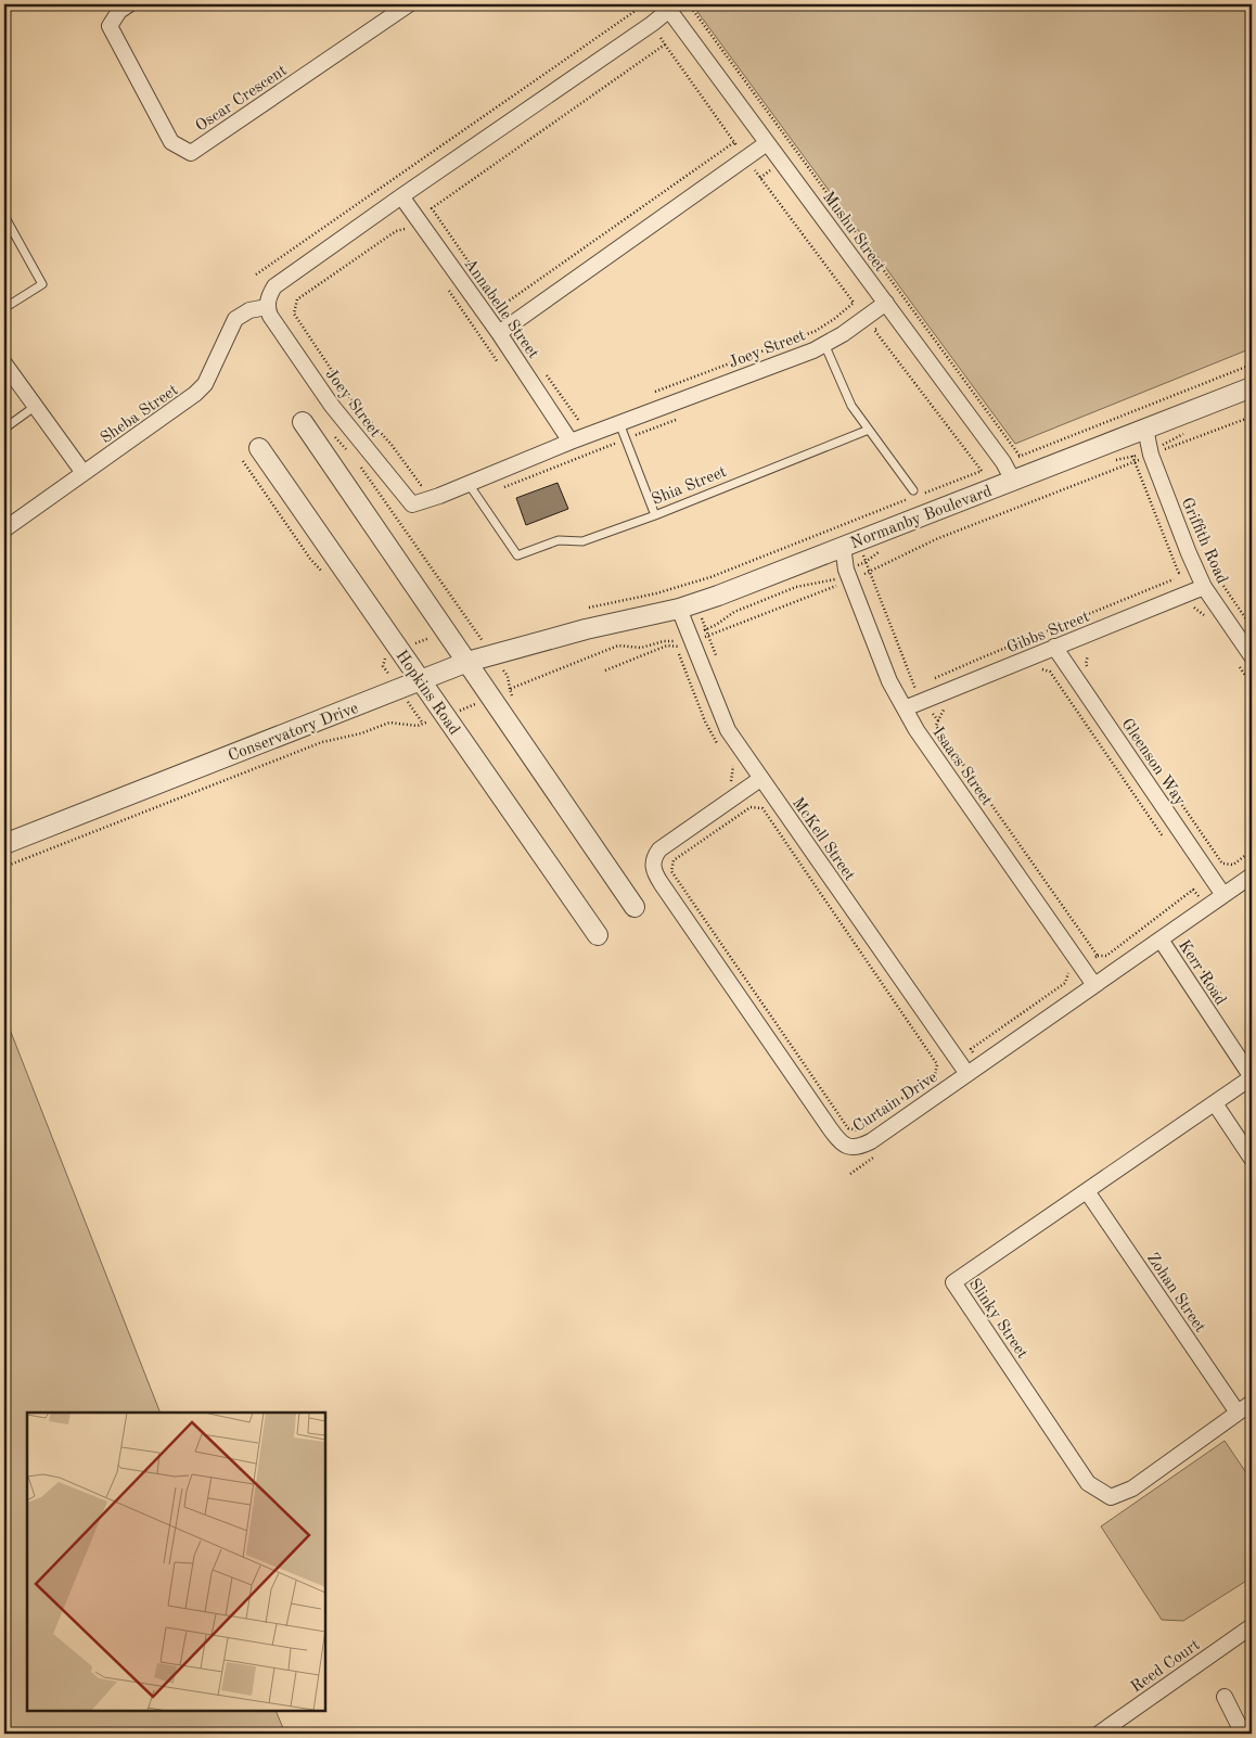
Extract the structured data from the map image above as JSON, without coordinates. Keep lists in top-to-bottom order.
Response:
{
  "streets": {
    "street": [
      "Oscar Crescent",
      "Mushu Street",
      "Annabelle Street",
      "Joey Street",
      "Sheba Street",
      "Normanby Boulevard",
      "Griffith Road",
      "Gibbs Street",
      "Hopkins Road",
      "Conservatory Drive",
      "Gleenson Way",
      "Isaacs Street",
      "McKell Street",
      "Kerr Road",
      "Curtain Drive",
      "Zohan Street",
      "Slinky Street",
      "Reed Court"
    ],
    "lane": ["Shia Street"]
  },
  "crossings": [
    ["Mushu Street", "Joey Street"],
    ["Mushu Street", "Normanby Boulevard"],
    ["Annabelle Street", "Joey Street"],
    ["Joey Street", "Sheba Street"],
    ["Joey Street", "Shia Street"],
    ["Normanby Boulevard", "Griffith Road"],
    ["Normanby Boulevard", "Conservatory Drive"],
    ["Normanby Boulevard", "Isaacs Street"],
    ["Normanby Boulevard", "McKell Street"],
    ["Griffith Road", "Gibbs Street"],
    ["Gibbs Street", "Gleenson Way"],
    ["Gibbs Street", "Isaacs Street"],
    ["Hopkins Road", "Conservatory Drive"],
    ["Gleenson Way", "Curtain Drive"],
    ["Isaacs Street", "Curtain Drive"],
    ["McKell Street", "Curtain Drive"],
    ["Kerr Road", "Curtain Drive"],
    ["Kerr Road", "Slinky Street"],
    ["Zohan Street", "Slinky Street"]
  ]
}
